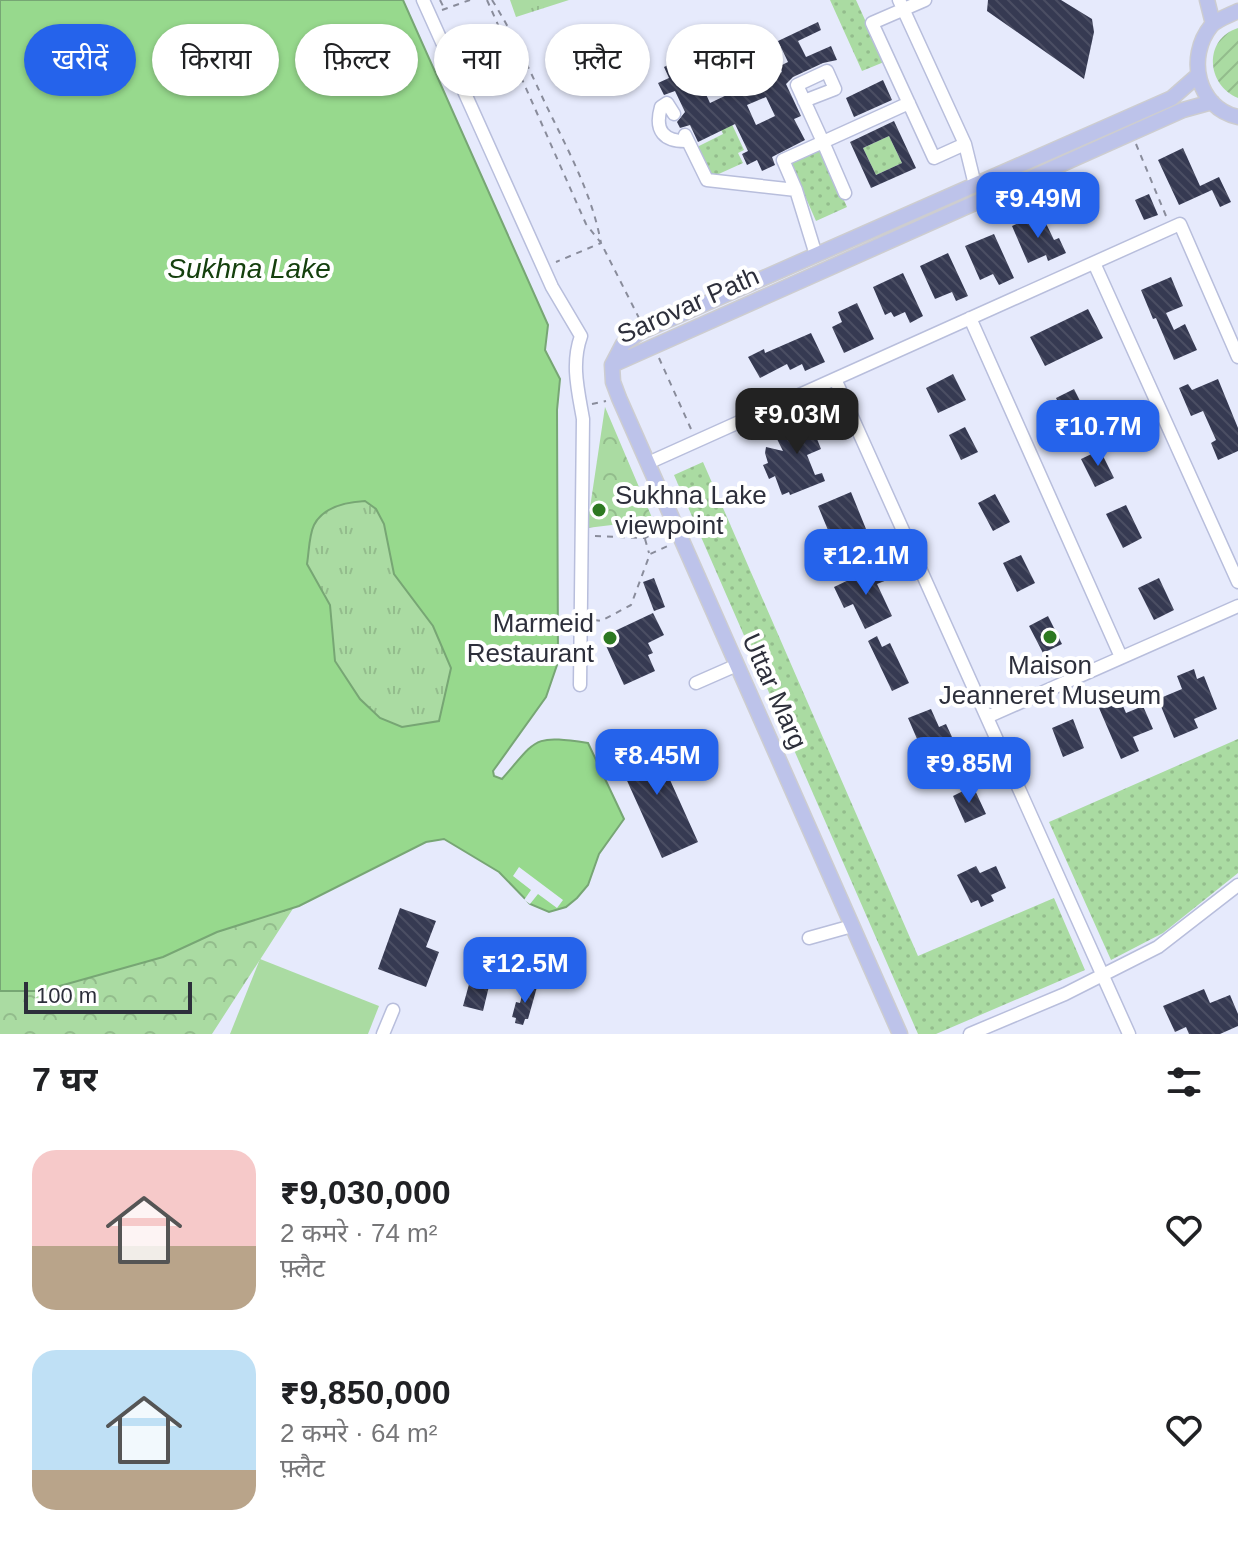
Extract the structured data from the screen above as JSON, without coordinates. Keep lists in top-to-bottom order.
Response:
{
  "streets": {
    "main road": ["Sarovar Path", "Uttar Marg"]
  },
  "crossings": [
    ["Sarovar Path", "Uttar Marg"]
  ],
  "water": ["Sukhna Lake"],
  "places": ["Sukhna Lake viewpoint", "Maison Jeanneret Museum", "Marmeid Restaurant"],
  "scale_bar": "100 m",
  "page": {
    "chip": [
      "खरीदें",
      "किराया",
      "फ़िल्टर",
      "नया",
      "फ़्लैट",
      "मकान"
    ],
    "price": [
      "₹9.49M",
      "₹9.03M",
      "₹10.7M",
      "₹12.1M",
      "₹8.45M",
      "₹9.85M",
      "₹12.5M"
    ],
    "scale": "100 m",
    "heading": "7 घर",
    "list": [
      {
        "name": "₹9,030,000",
        "note": "2 कमरे · 74 m² · फ़्लैट"
      },
      {
        "name": "₹9,850,000",
        "note": "2 कमरे · 64 m² · फ़्लैट"
      }
    ]
  }
}
